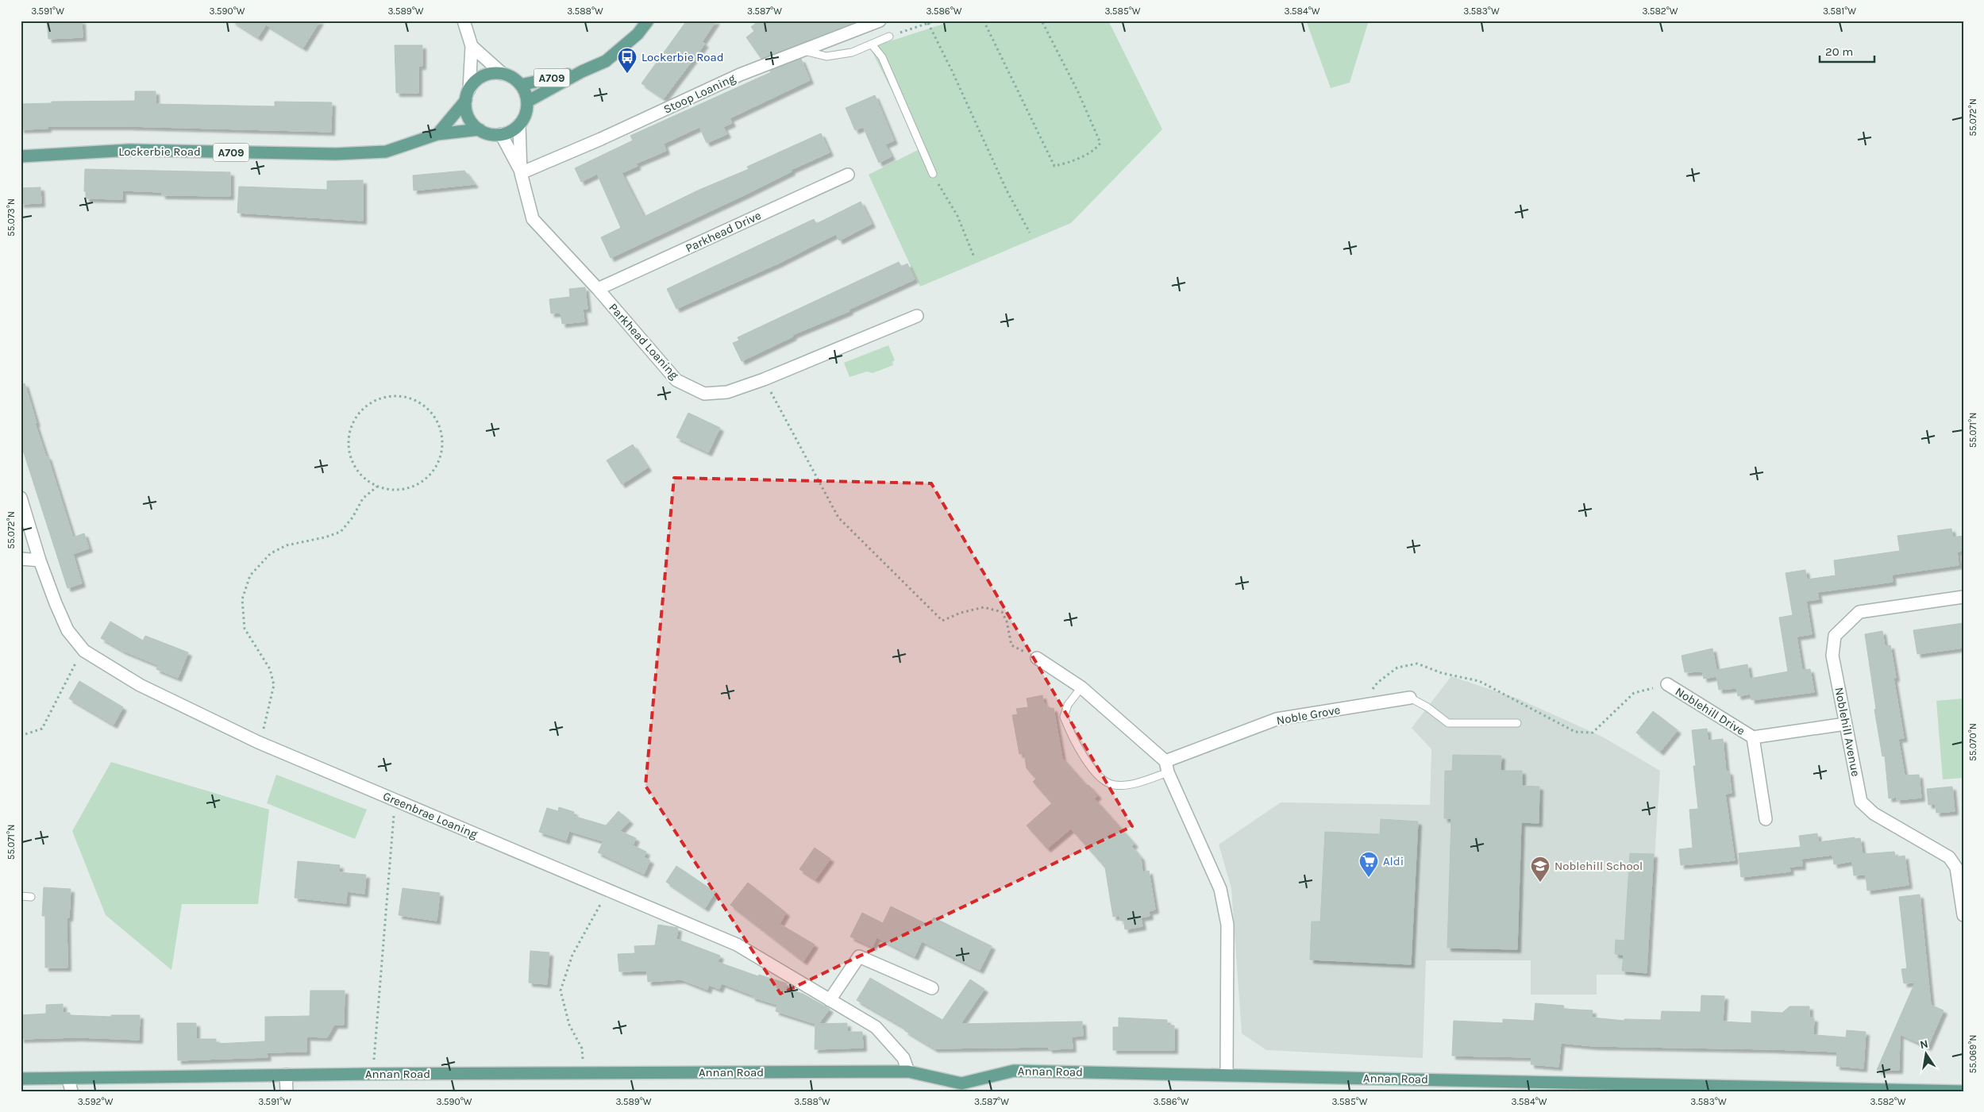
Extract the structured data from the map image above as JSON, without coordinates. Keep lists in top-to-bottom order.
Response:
{
  "streets": {
    "main road": ["A709", "Lockerbie Road", "Annan Road"],
    "street": [
      "Stoop Loaning",
      "Parkhead Drive",
      "Parkhead Loaning",
      "Noblehill Drive",
      "Noble Grove",
      "Noblehill Avenue",
      "Greenbrae Loaning"
    ]
  },
  "crossings": [
    ["A709", "Lockerbie Road"],
    ["A709", "Parkhead Loaning"],
    ["Stoop Loaning", "Parkhead Loaning"],
    ["Lockerbie Road", "Parkhead Loaning"],
    ["Parkhead Drive", "Parkhead Loaning"],
    ["Noblehill Drive", "Noblehill Avenue"],
    ["Greenbrae Loaning", "Annan Road"]
  ],
  "places": {
    "bus stop": ["Lockerbie Road"],
    "supermarket": ["Aldi"],
    "school or university": ["Noblehill School"]
  },
  "scale_bar": "20 m",
  "north": "top",
  "coordinates": [
    "3.591°W",
    "3.590°W",
    "3.589°W",
    "3.588°W",
    "3.587°W",
    "3.586°W",
    "3.585°W",
    "3.584°W",
    "3.583°W",
    "3.582°W",
    "3.581°W",
    "55.072°N",
    "55.073°N",
    "55.071°N",
    "55.070°N",
    "55.069°N",
    "3.592°W"
  ]
}
